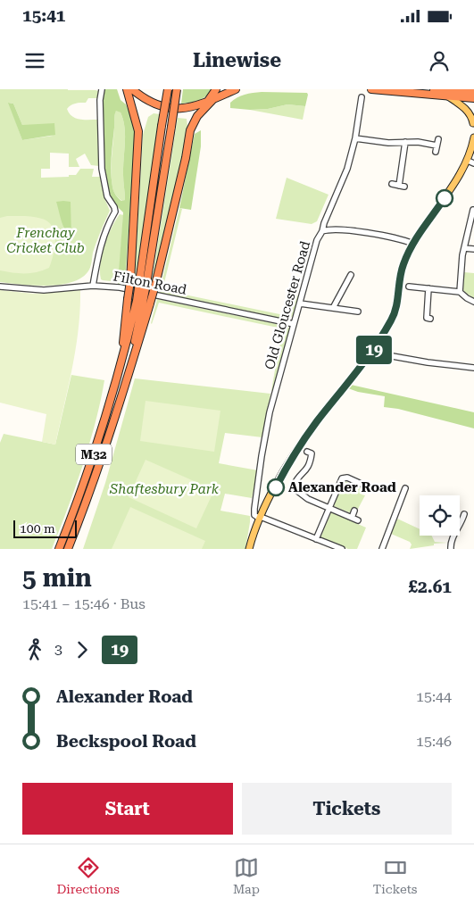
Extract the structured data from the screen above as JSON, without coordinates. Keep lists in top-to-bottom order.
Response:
{
  "streets": {
    "highway": ["M32"],
    "street": ["Filton Road", "Old Gloucester Road"]
  },
  "crossings": [
    ["Filton Road", "Old Gloucester Road"]
  ],
  "parks": ["Frenchay Cricket Club", "Shaftesbury Park"],
  "places": ["Alexander Road"],
  "lines": ["bus line 19"],
  "scale_bar": "100 m",
  "page": {
    "status": "15:41",
    "header": "Linewise",
    "on_map": "19",
    "scale": "100 m",
    "heading": ["5 min", "15:41 – 15:46 · Bus", "£2.61"],
    "legs": ["3", "19"],
    "list": [
      {
        "name": "Alexander Road",
        "value": "15:44"
      },
      {
        "name": "Beckspool Road",
        "value": "15:46"
      }
    ],
    "buttons": ["Start", "Tickets"],
    "tabs": ["Directions", "Map", "Tickets"]
  }
}
